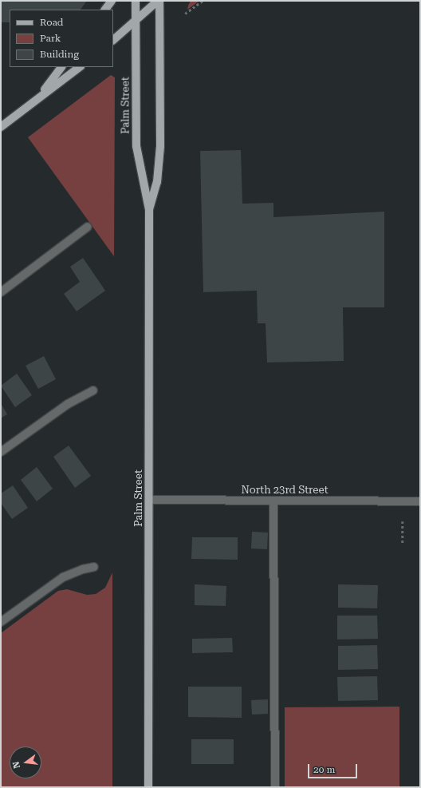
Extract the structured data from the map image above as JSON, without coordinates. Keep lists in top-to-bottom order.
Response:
{
  "streets": {
    "main road": ["Palm Street"],
    "street": ["North 23rd Street"]
  },
  "crossings": [
    ["Palm Street", "North 23rd Street"]
  ],
  "legend": ["Road", "Park", "Building"],
  "scale_bar": "20 m",
  "north": "left"
}
